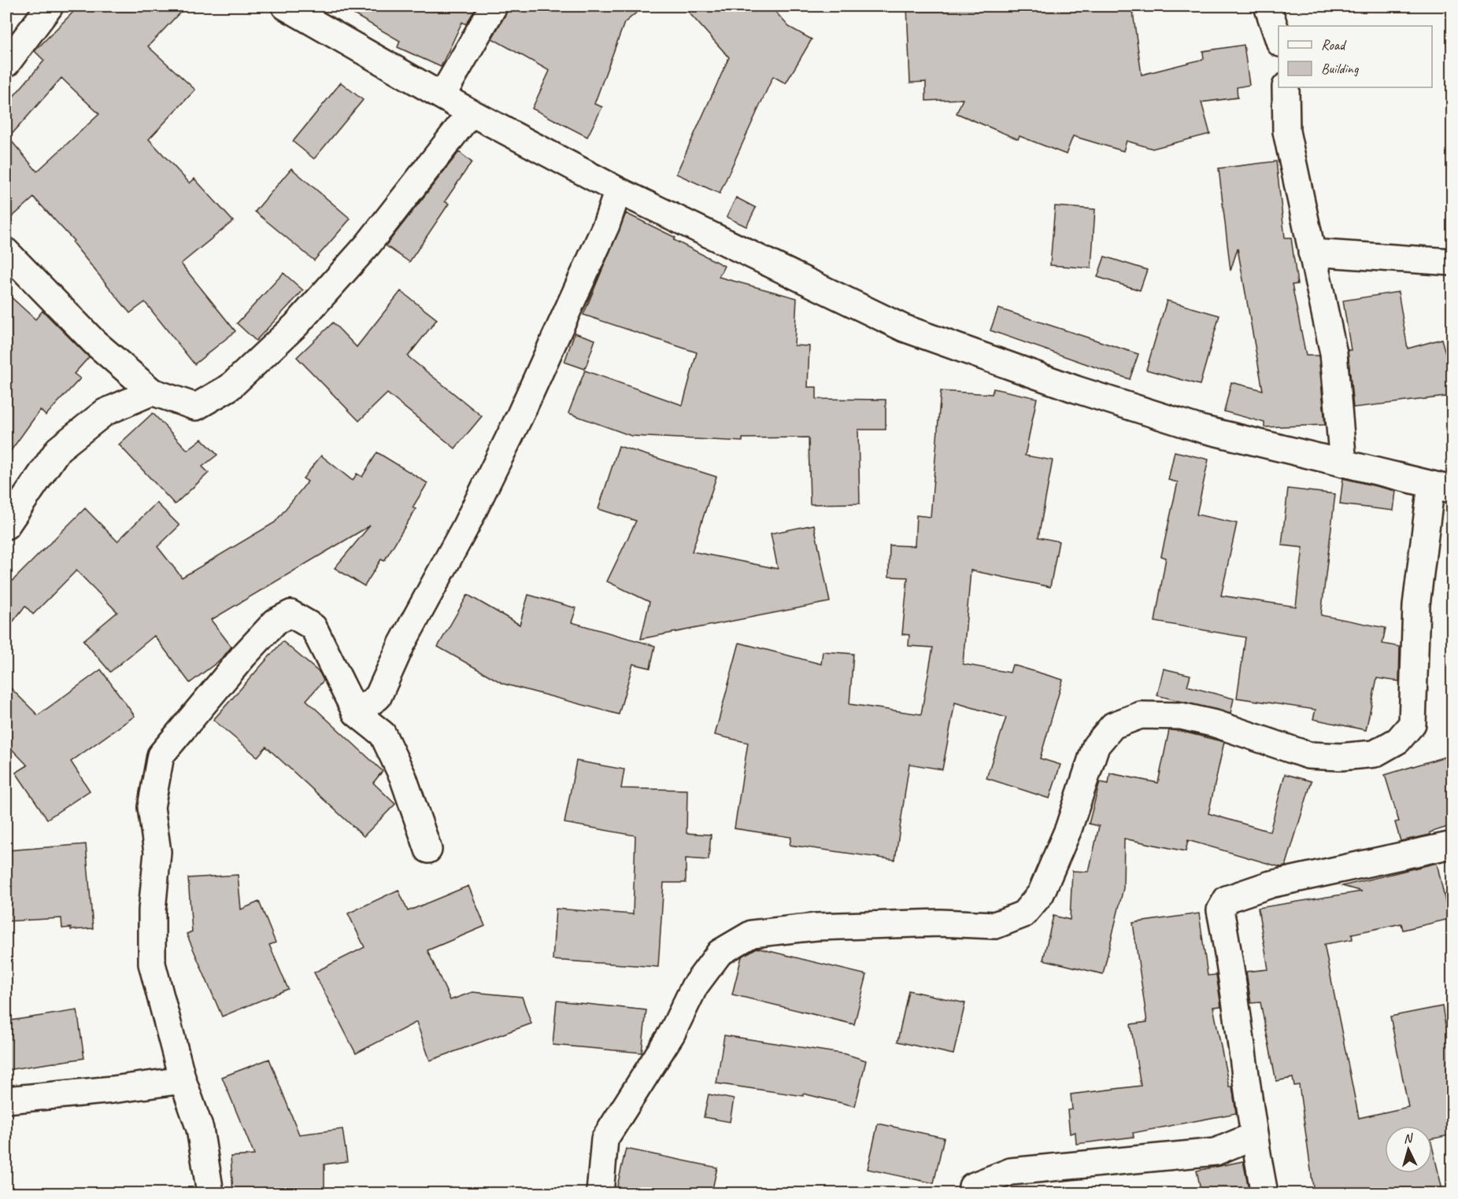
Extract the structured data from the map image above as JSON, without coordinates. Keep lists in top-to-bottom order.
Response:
{
  "legend": ["Road", "Building"],
  "north": "top"
}
